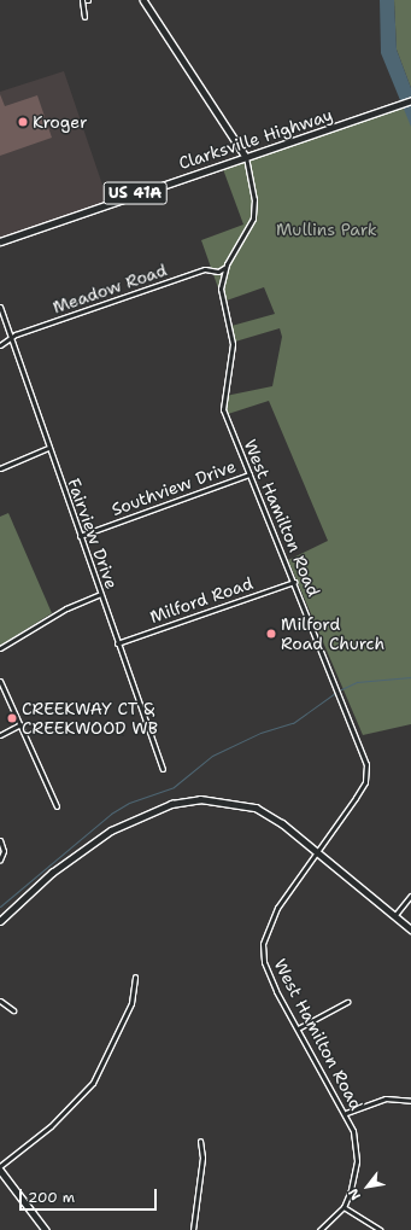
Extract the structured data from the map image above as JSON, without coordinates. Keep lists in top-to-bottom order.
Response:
{
  "streets": {
    "main road": ["Clarksville Highway", "US 41A"],
    "street": [
      "Meadow Road",
      "Southview Drive",
      "West Hamilton Road",
      "Fairview Drive",
      "Milford Road"
    ]
  },
  "crossings": [
    ["Clarksville Highway", "West Hamilton Road"],
    ["Meadow Road", "West Hamilton Road"],
    ["Meadow Road", "Fairview Drive"],
    ["Southview Drive", "West Hamilton Road"],
    ["Southview Drive", "Fairview Drive"],
    ["West Hamilton Road", "Milford Road"],
    ["Fairview Drive", "Milford Road"]
  ],
  "parks": ["Mullins Park"],
  "places": ["Kroger", "Milford Road Church", "CREEKWAY CT & CREEKWOOD WB"],
  "scale_bar": "200 m",
  "north": "bottom left"
}
